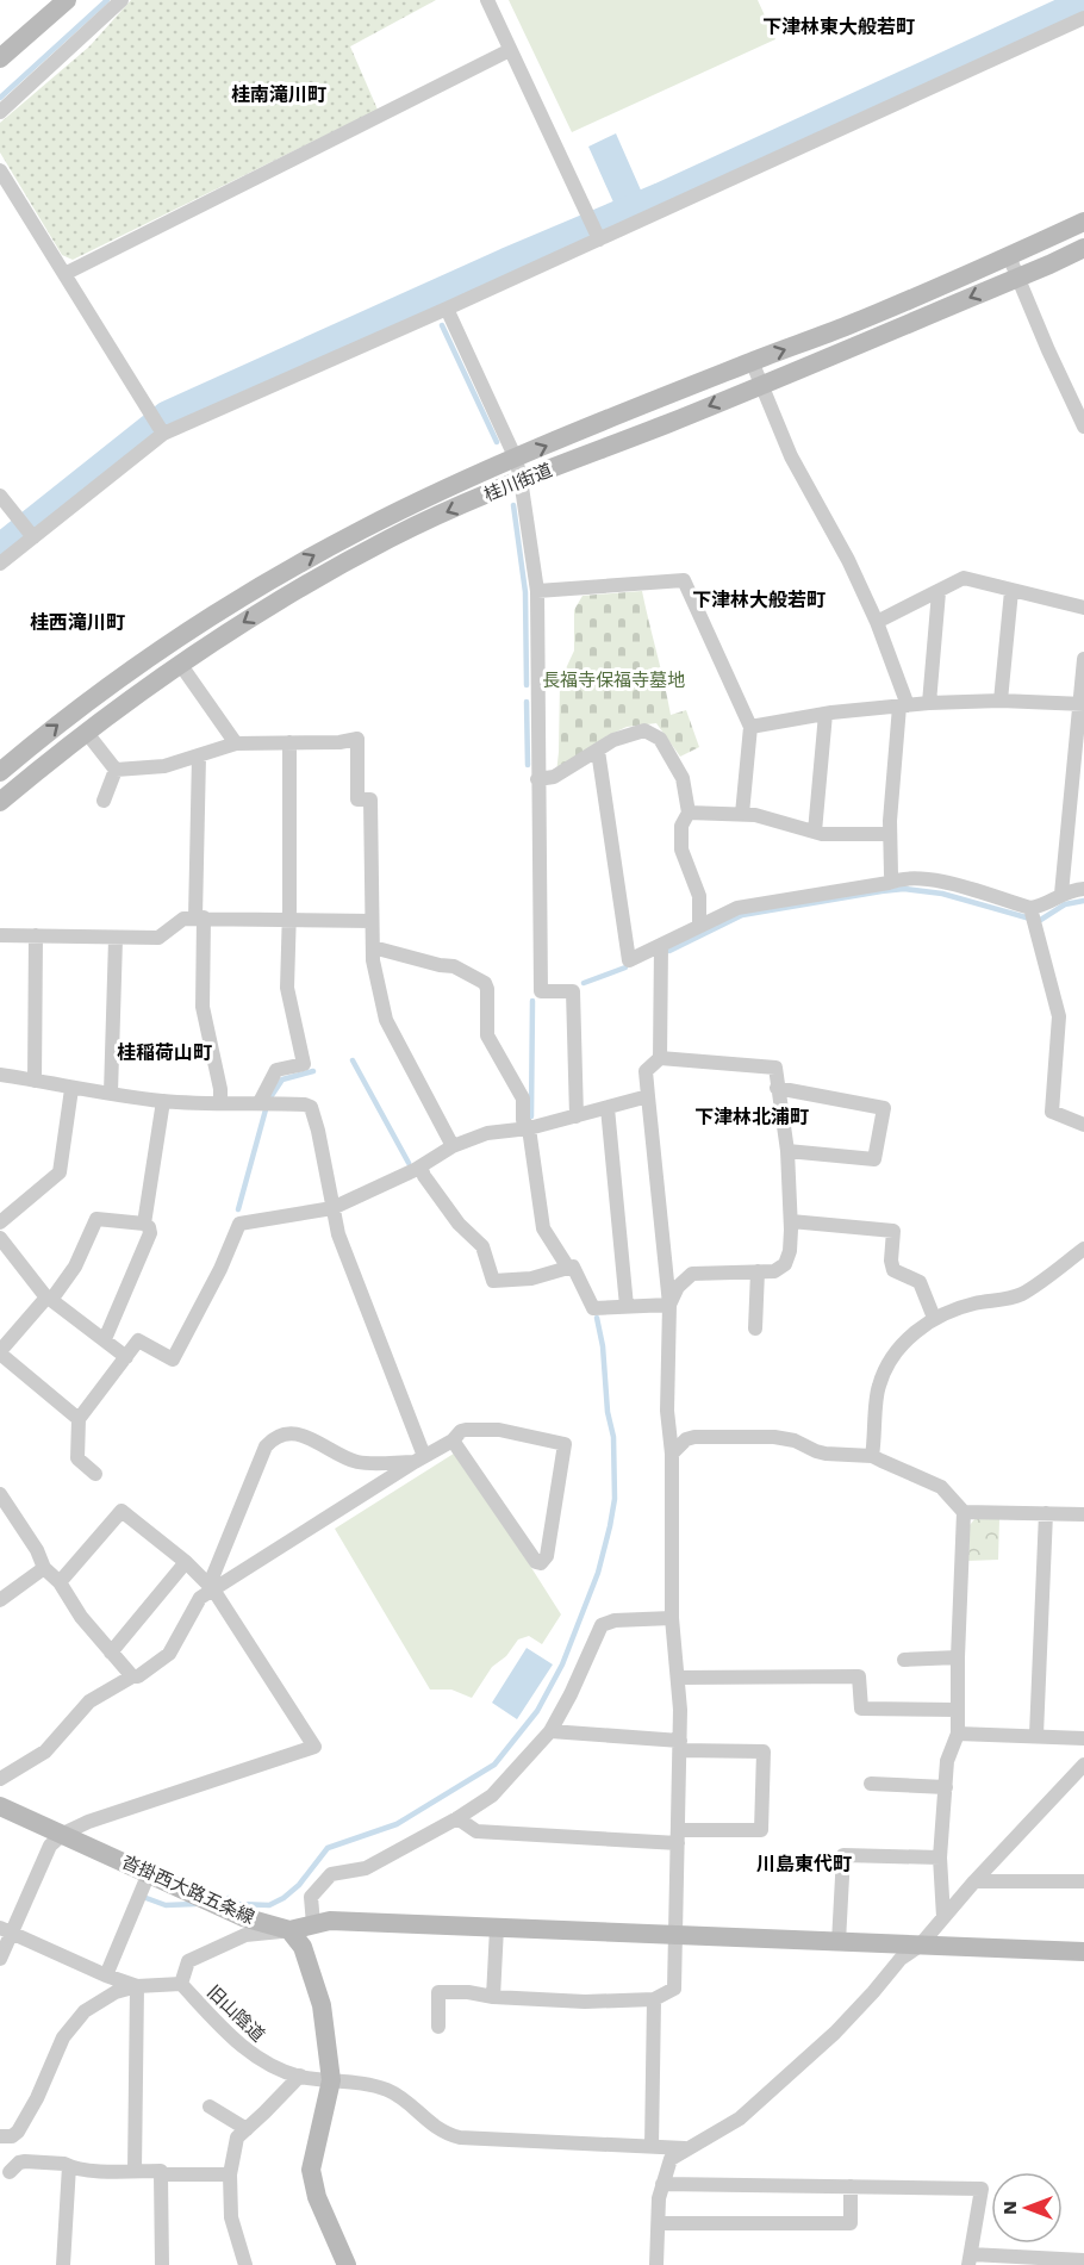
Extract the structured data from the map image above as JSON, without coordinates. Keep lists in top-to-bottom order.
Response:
{
  "streets": {
    "street": ["桂川街道", "沓掛西大路五条線", "旧山陰道"]
  },
  "districts": [
    "下津林東大般若町",
    "桂南滝川町",
    "下津林大般若町",
    "桂西滝川町",
    "桂稲荷山町",
    "下津林北浦町",
    "川島東代町"
  ],
  "parks": ["長福寺保福寺墓地"],
  "north": "left"
}
